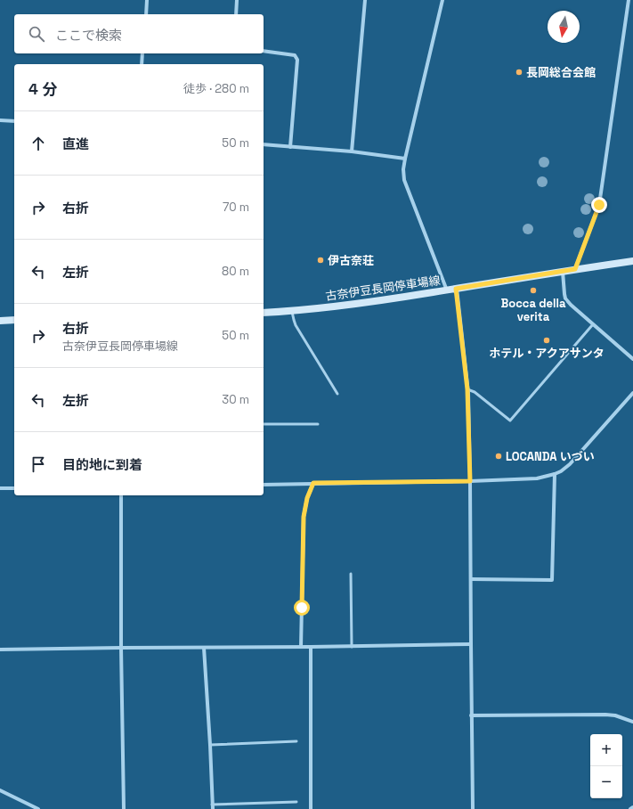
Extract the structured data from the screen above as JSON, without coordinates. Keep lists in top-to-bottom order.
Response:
{
  "streets": {
    "main road": ["古奈伊豆長岡停車場線"]
  },
  "places": [
    "長岡総合会館",
    "伊古奈荘",
    "Bocca della verita",
    "ホテル・アクアサンタ",
    "LOCANDA いづい"
  ],
  "north": "bottom",
  "page": {
    "search": "ここで検索",
    "heading": ["4 分", "徒歩 · 280 m"],
    "list": [
      ["直進", "50 m"],
      ["右折", "70 m"],
      ["左折", "80 m"],
      ["右折", "古奈伊豆長岡停車場線", "50 m"],
      ["左折", "30 m"],
      "目的地に到着"
    ],
    "map_buttons": ["+", "−"]
  }
}
